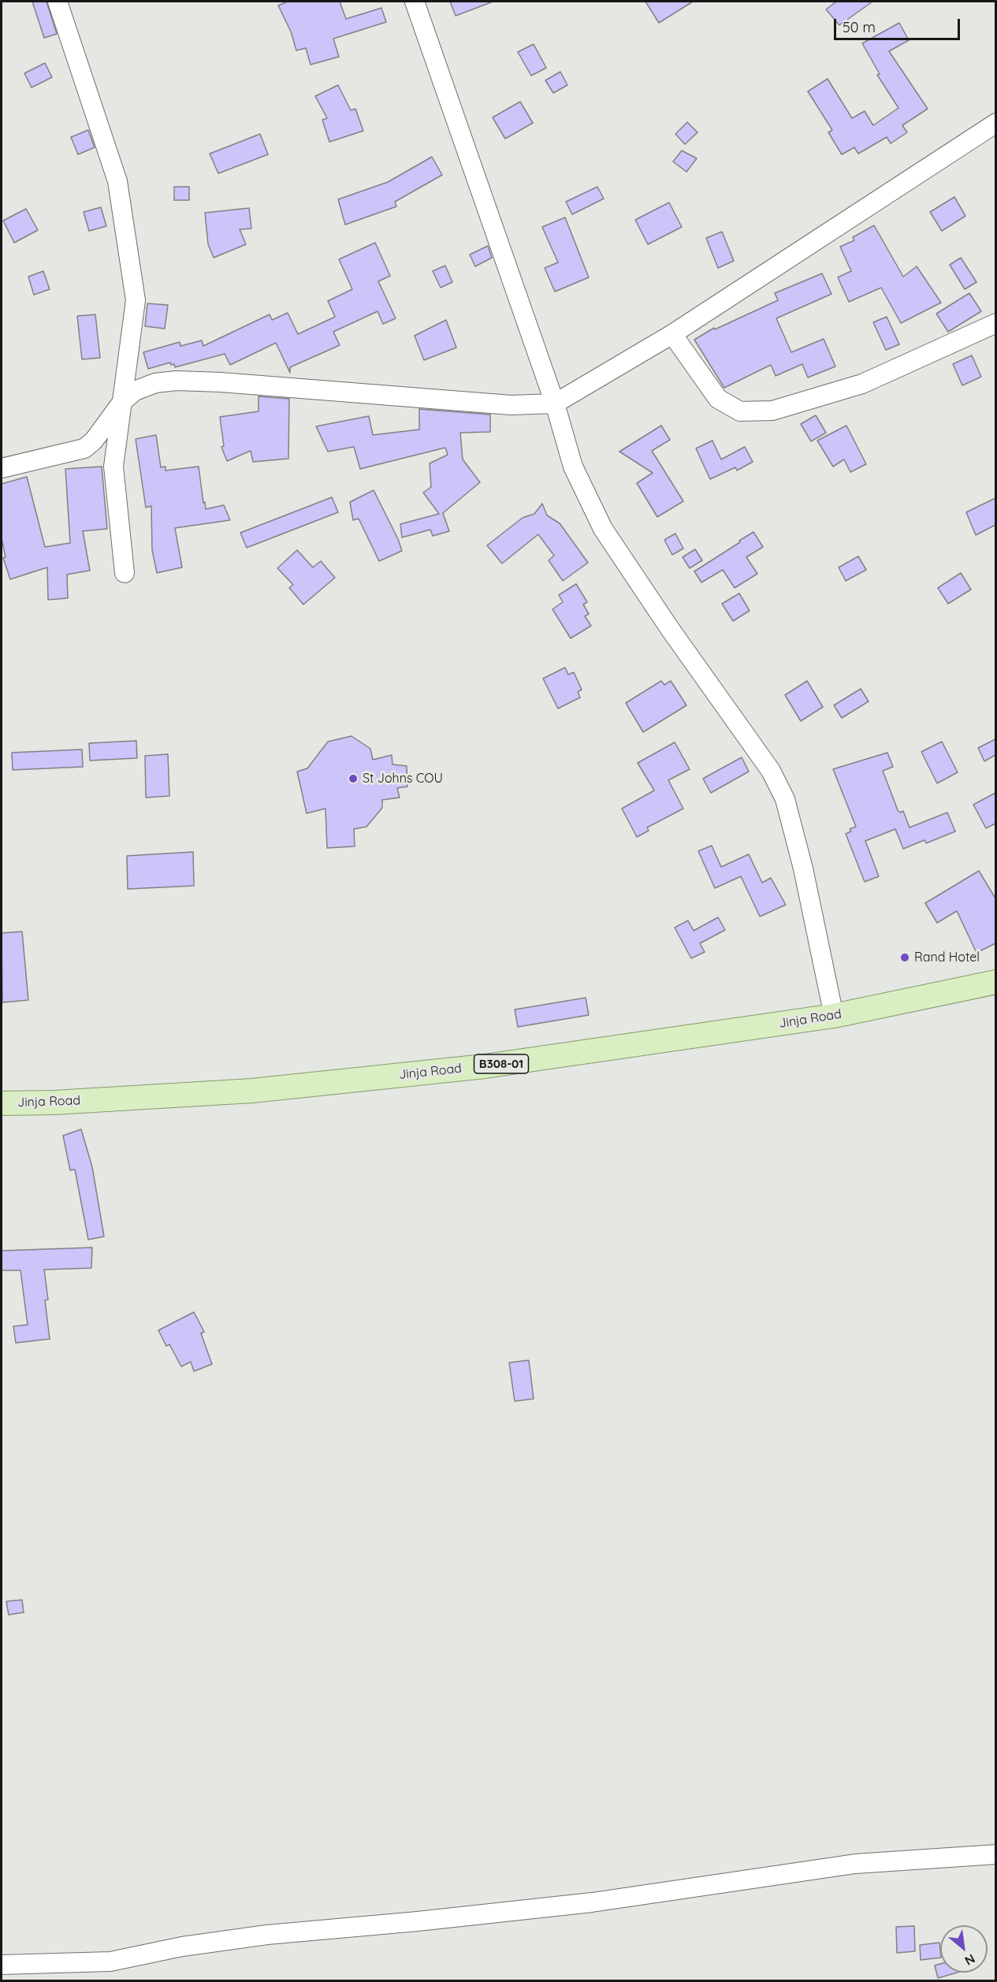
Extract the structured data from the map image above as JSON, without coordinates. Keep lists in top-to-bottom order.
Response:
{
  "streets": {
    "main road": ["Jinja Road", "B308-01"]
  },
  "places": ["St Johns COU", "Rand Hotel"],
  "scale_bar": "50 m",
  "north": "bottom right"
}
